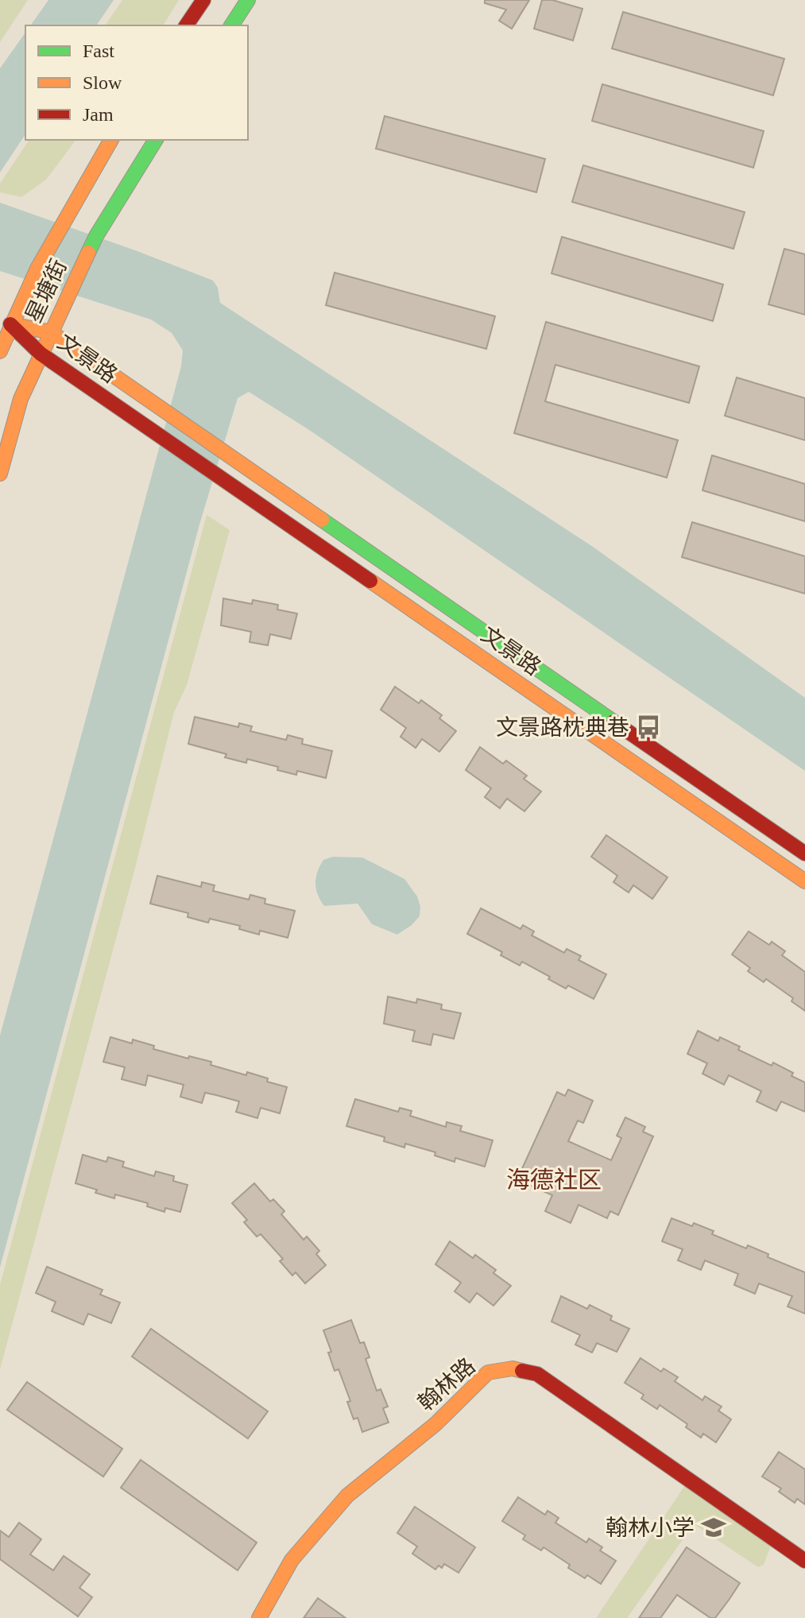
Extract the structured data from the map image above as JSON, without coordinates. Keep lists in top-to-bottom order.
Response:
{
  "streets": {
    "main road": ["星塘街", "文景路", "翰林路"]
  },
  "crossings": [
    ["星塘街", "文景路"]
  ],
  "districts": ["海德社区"],
  "places": {
    "bus stop": ["文景路枕典巷"],
    "school or university": ["翰林小学"]
  },
  "legend": ["Fast", "Slow", "Jam"]
}
